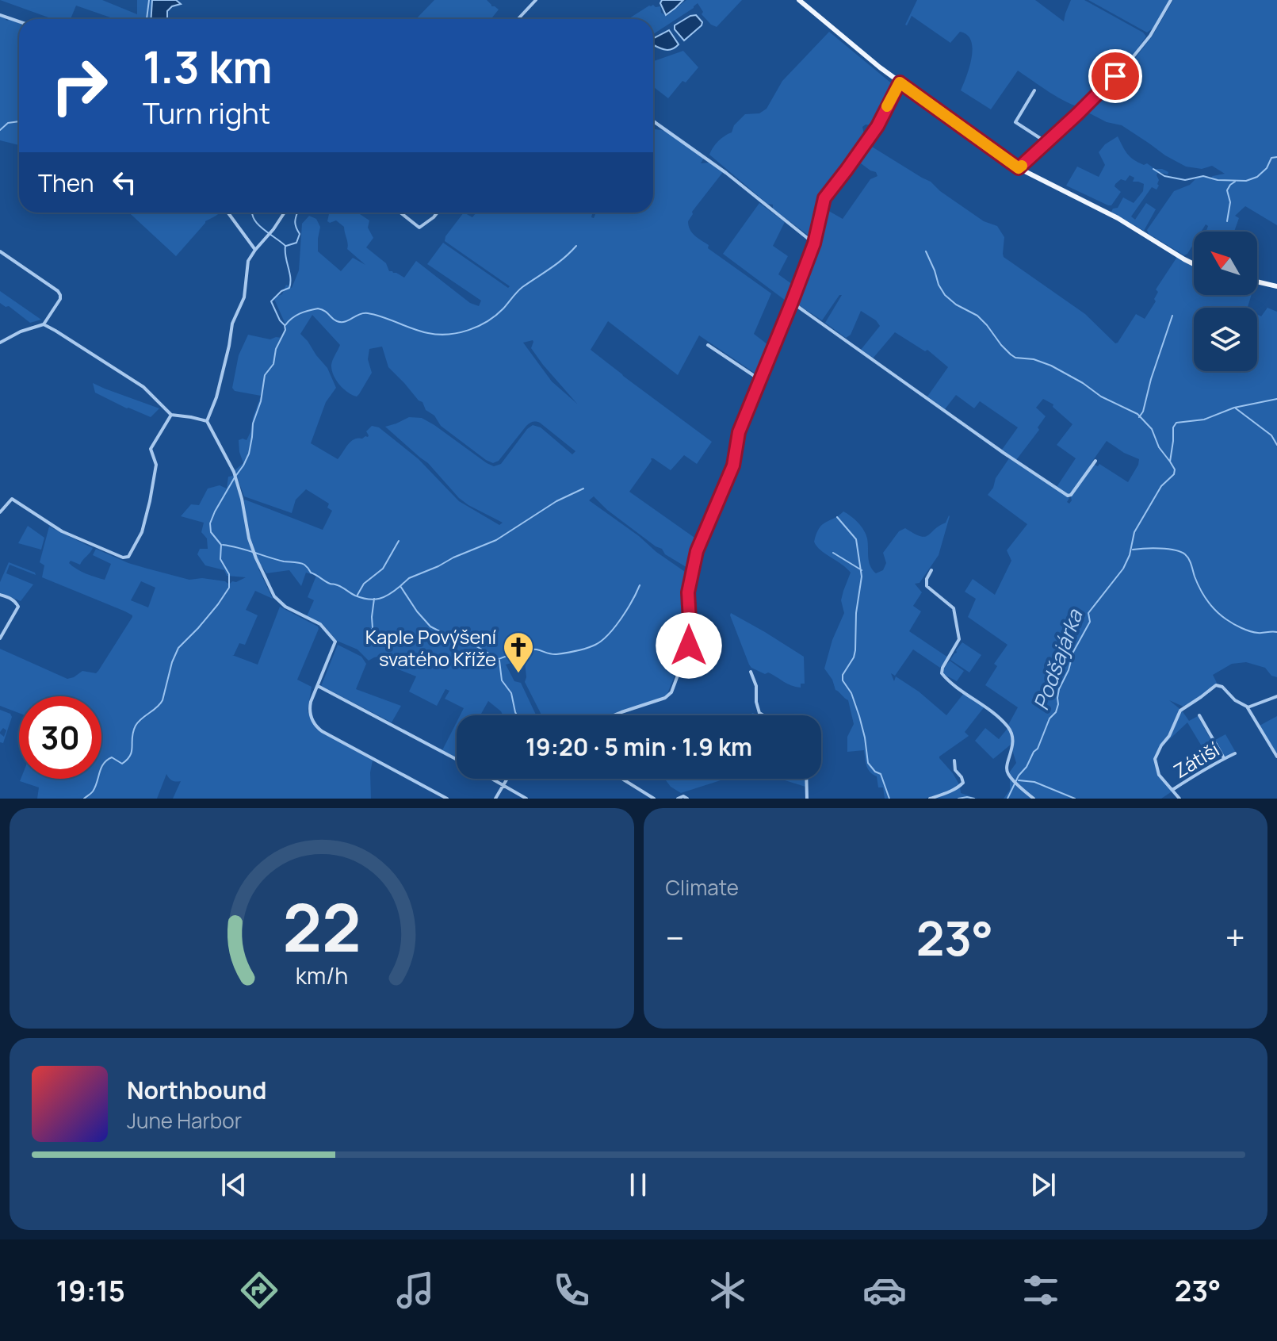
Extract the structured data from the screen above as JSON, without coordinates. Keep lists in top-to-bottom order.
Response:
{
  "streets": {
    "street": ["Zátiší"]
  },
  "water": ["Podšajárka"],
  "places": {
    "church": ["Kaple Povýšení svatého Kříže"]
  },
  "north": "top left",
  "page": {
    "turn": ["1.3 km", "Turn right"],
    "then": "Then",
    "limit": "30",
    "trip": "19:20 · 5 min · 1.9 km",
    "tile": "Climate",
    "heat": ["−", "23°", "+"],
    "song": ["Northbound", "June Harbor"],
    "tabs": ["19:15", "23°"],
    "gauge": ["22", "km/h"]
  }
}
